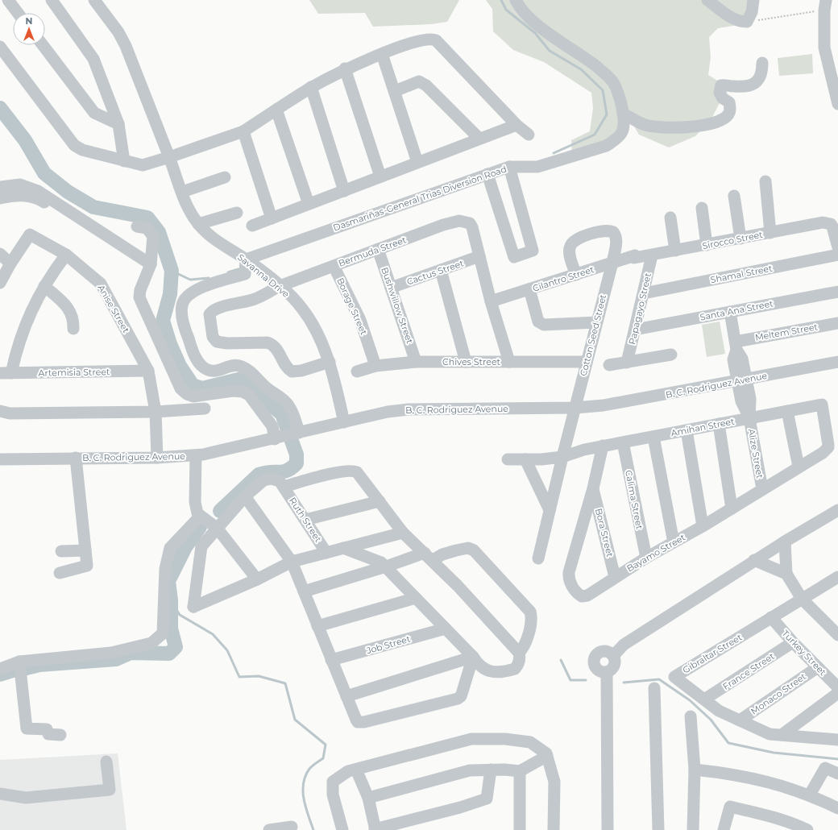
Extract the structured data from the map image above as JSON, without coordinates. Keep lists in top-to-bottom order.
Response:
{
  "streets": {
    "street": [
      "Dasmariñas-General Trias Diversion Road",
      "Sirocco Street",
      "Bermuda Street",
      "Cactus Street",
      "Shamal Street",
      "Savanna Drive",
      "Cilantro Street",
      "Bushwillow Street",
      "Borage Street",
      "Anise Street",
      "Papagayo Street",
      "Santa Ana Street",
      "Meltem Street",
      "Cotton Seed Street",
      "Chives Street",
      "Artemisia Street",
      "B. C. Rodriguez Avenue",
      "Amihan Street",
      "Alize Street",
      "Calima Street",
      "Ruth Street",
      "Bora Street",
      "Bayamo Street",
      "Job Street",
      "Turkey Street",
      "Gibraltar Street",
      "France Street",
      "Monaco Street"
    ]
  },
  "crossings": [
    ["Dasmariñas-General Trias Diversion Road", "Savanna Drive"],
    ["Sirocco Street", "Cilantro Street"],
    ["Sirocco Street", "Papagayo Street"],
    ["Bermuda Street", "Cactus Street"],
    ["Bermuda Street", "Savanna Drive"],
    ["Bermuda Street", "Bushwillow Street"],
    ["Bermuda Street", "Borage Street"],
    ["Cactus Street", "Bushwillow Street"],
    ["Shamal Street", "Papagayo Street"],
    ["Savanna Drive", "B. C. Rodriguez Avenue"],
    ["Cilantro Street", "Cotton Seed Street"],
    ["Bushwillow Street", "Chives Street"],
    ["Borage Street", "Chives Street"],
    ["Anise Street", "Artemisia Street"],
    ["Anise Street", "B. C. Rodriguez Avenue"],
    ["Papagayo Street", "Santa Ana Street"],
    ["Santa Ana Street", "Alize Street"],
    ["Meltem Street", "Alize Street"],
    ["Cotton Seed Street", "Chives Street"],
    ["Cotton Seed Street", "B. C. Rodriguez Avenue"],
    ["Cotton Seed Street", "Amihan Street"],
    ["B. C. Rodriguez Avenue", "Alize Street"],
    ["Amihan Street", "Alize Street"],
    ["Amihan Street", "Calima Street"],
    ["Amihan Street", "Bayamo Street"],
    ["Alize Street", "Bayamo Street"],
    ["Calima Street", "Bayamo Street"],
    ["Bora Street", "Bayamo Street"],
    ["Turkey Street", "Gibraltar Street"],
    ["Turkey Street", "France Street"],
    ["Turkey Street", "Monaco Street"],
    ["Gibraltar Street", "France Street"],
    ["Gibraltar Street", "Monaco Street"]
  ],
  "north": "top"
}
